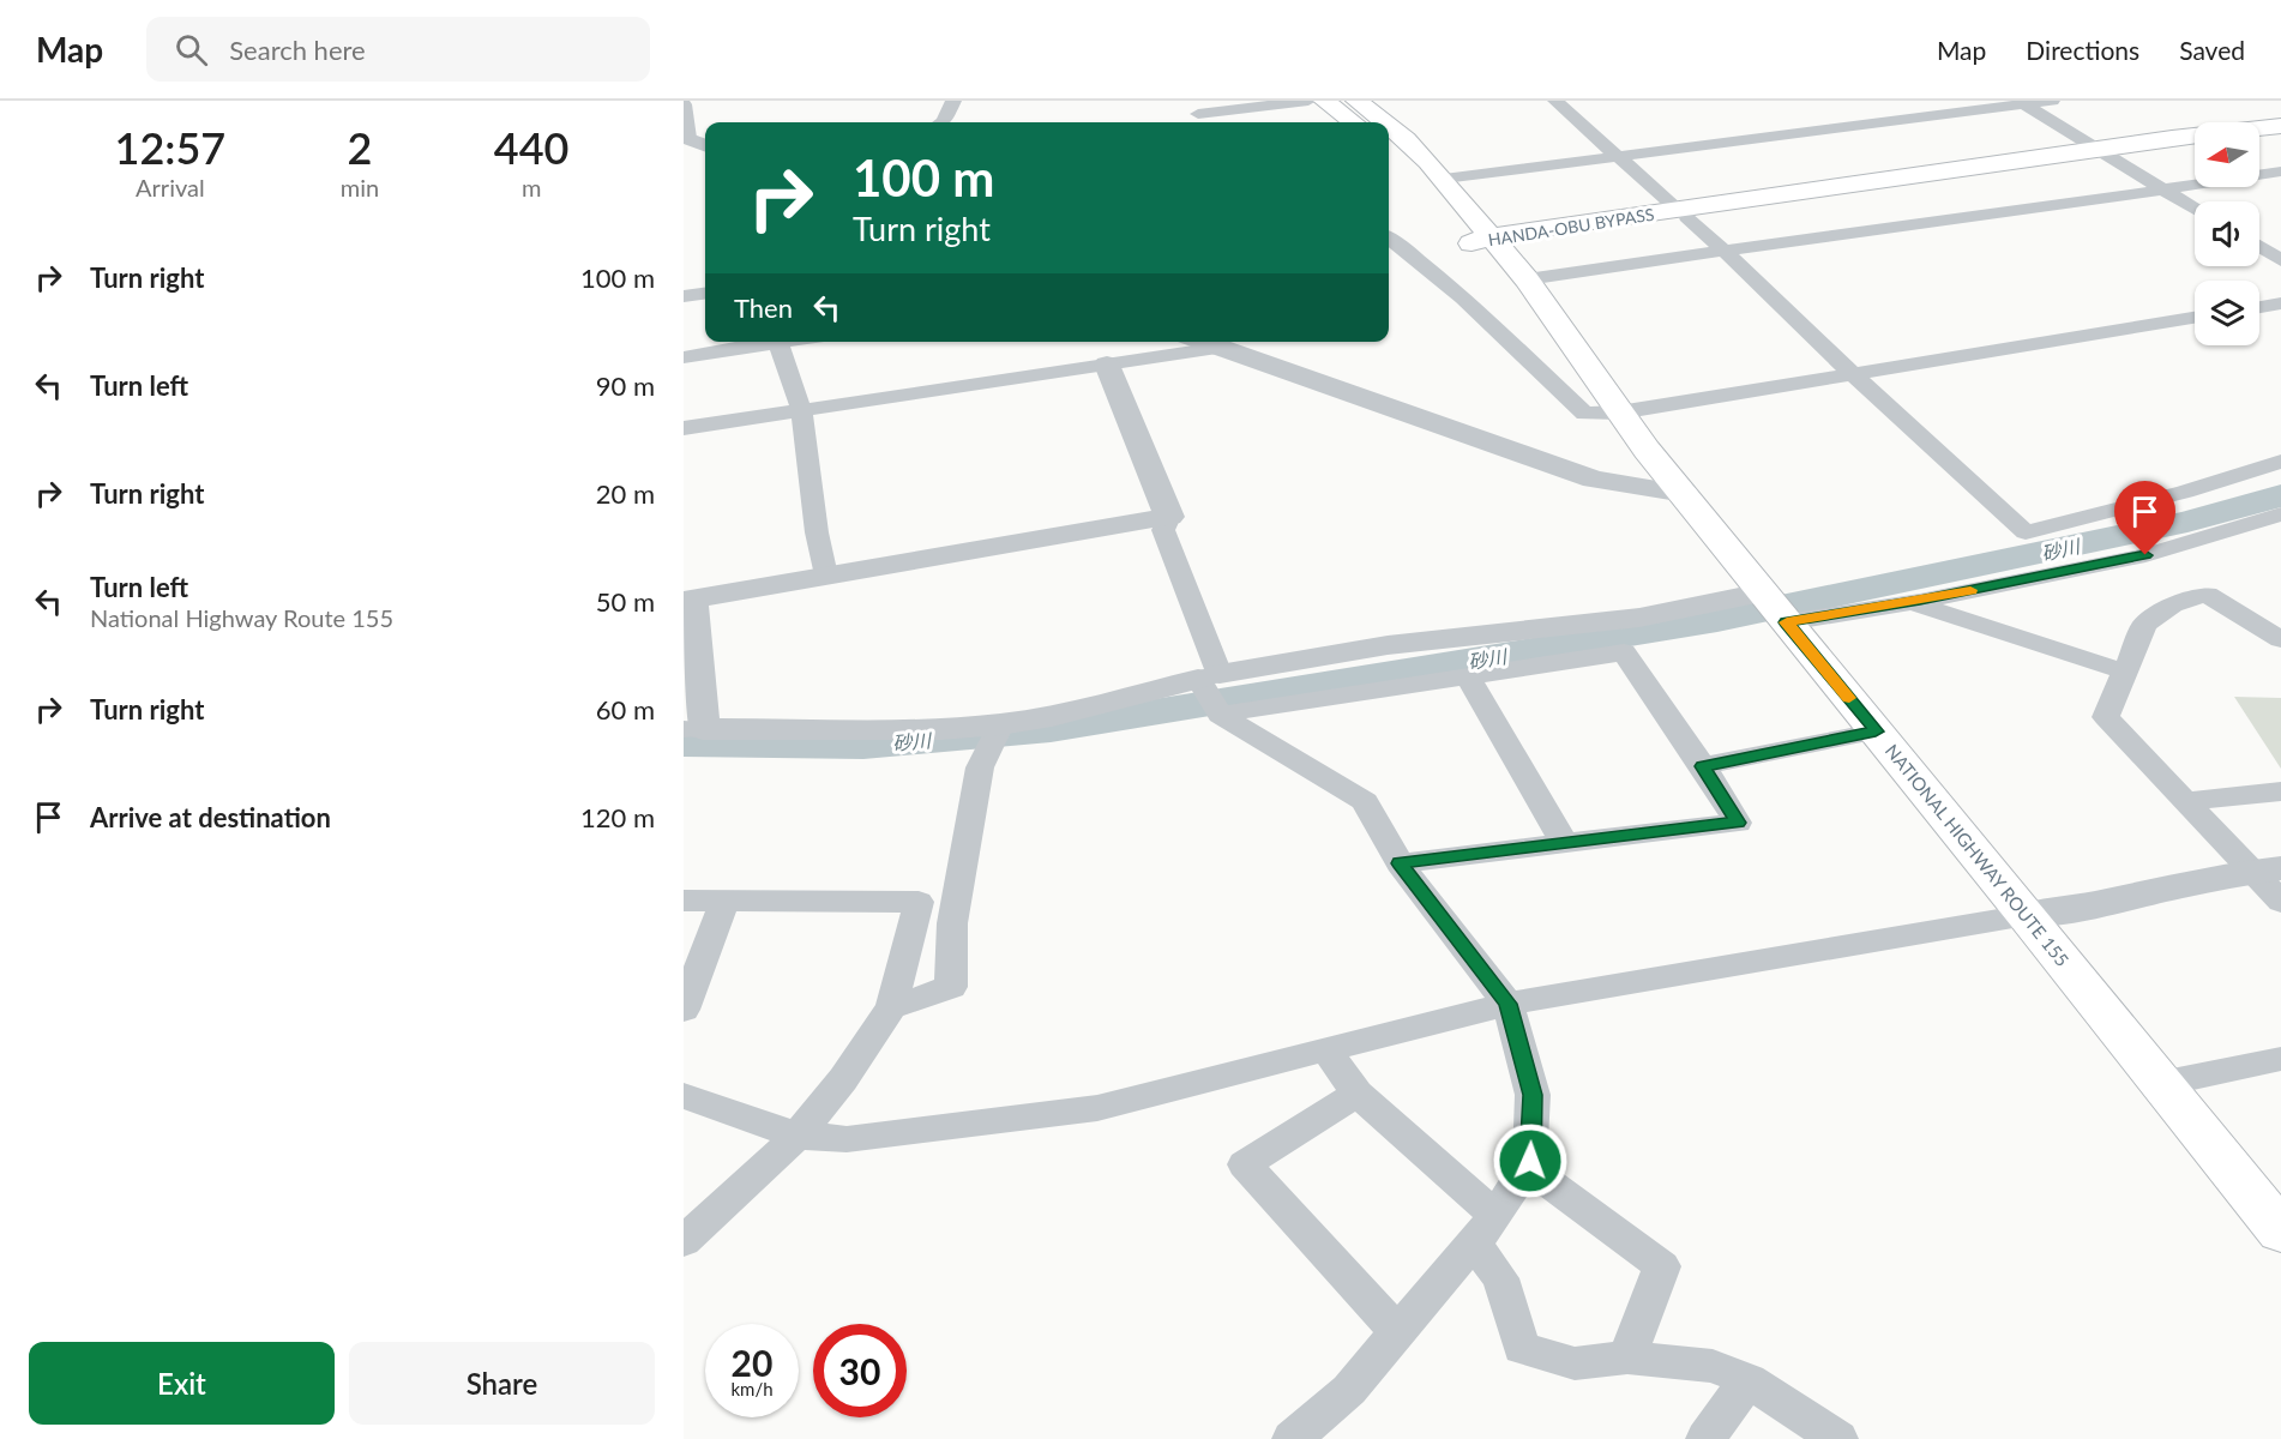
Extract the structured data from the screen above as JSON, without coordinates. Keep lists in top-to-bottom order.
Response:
{
  "streets": {
    "highway": ["HANDA-OBU BYPASS", "NATIONAL HIGHWAY ROUTE 155"]
  },
  "crossings": [
    ["HANDA-OBU BYPASS", "NATIONAL HIGHWAY ROUTE 155"]
  ],
  "water": ["砂川"],
  "north": "left",
  "page": {
    "header": "Map",
    "search": "Search here",
    "nav": ["Map", "Directions", "Saved"],
    "eta": [
      "12:57",
      "Arrival",
      "2",
      "min",
      "440",
      "m"
    ],
    "turn": ["100 m", "Turn right"],
    "list": [
      {
        "name": "Turn right",
        "value": "100 m"
      },
      {
        "name": "Turn left",
        "value": "90 m"
      },
      {
        "name": "Turn right",
        "value": "20 m"
      },
      {
        "name": "Turn left",
        "note": "National Highway Route 155",
        "value": "50 m"
      },
      {
        "name": "Turn right",
        "value": "60 m"
      },
      {
        "name": "Arrive at destination",
        "value": "120 m"
      }
    ],
    "then": "Then",
    "speed": "20 km/h",
    "limit": "30",
    "buttons": ["Exit", "Share"]
  }
}
